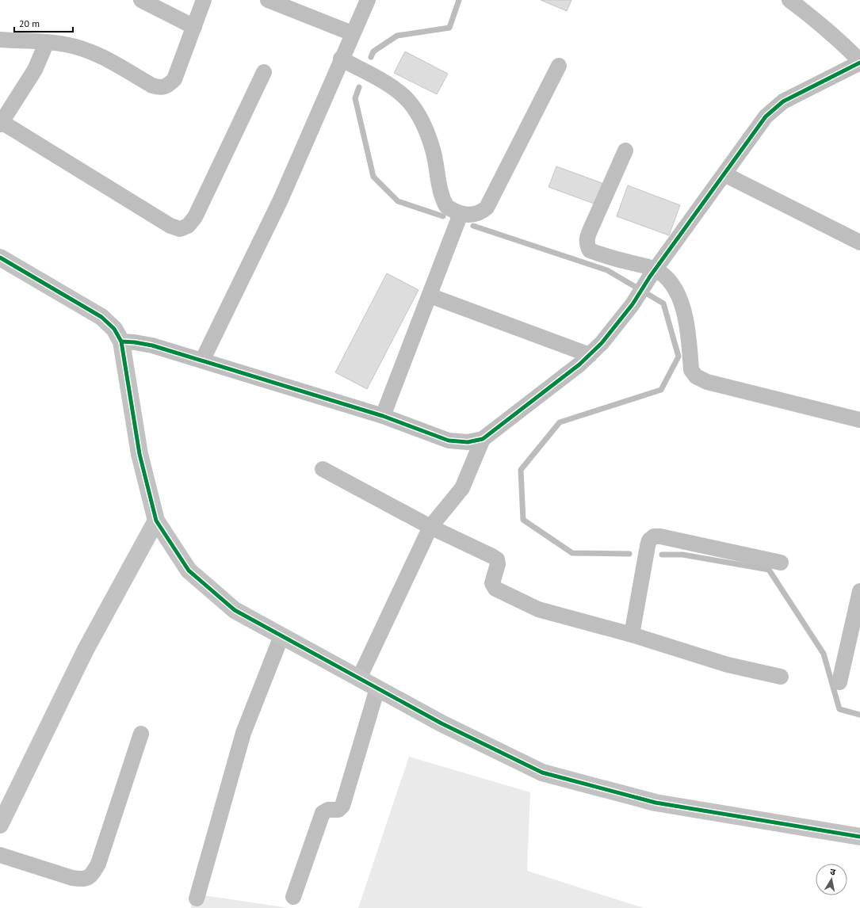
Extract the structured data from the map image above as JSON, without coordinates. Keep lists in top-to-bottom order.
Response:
{
  "scale_bar": "20 m",
  "north": "top"
}
